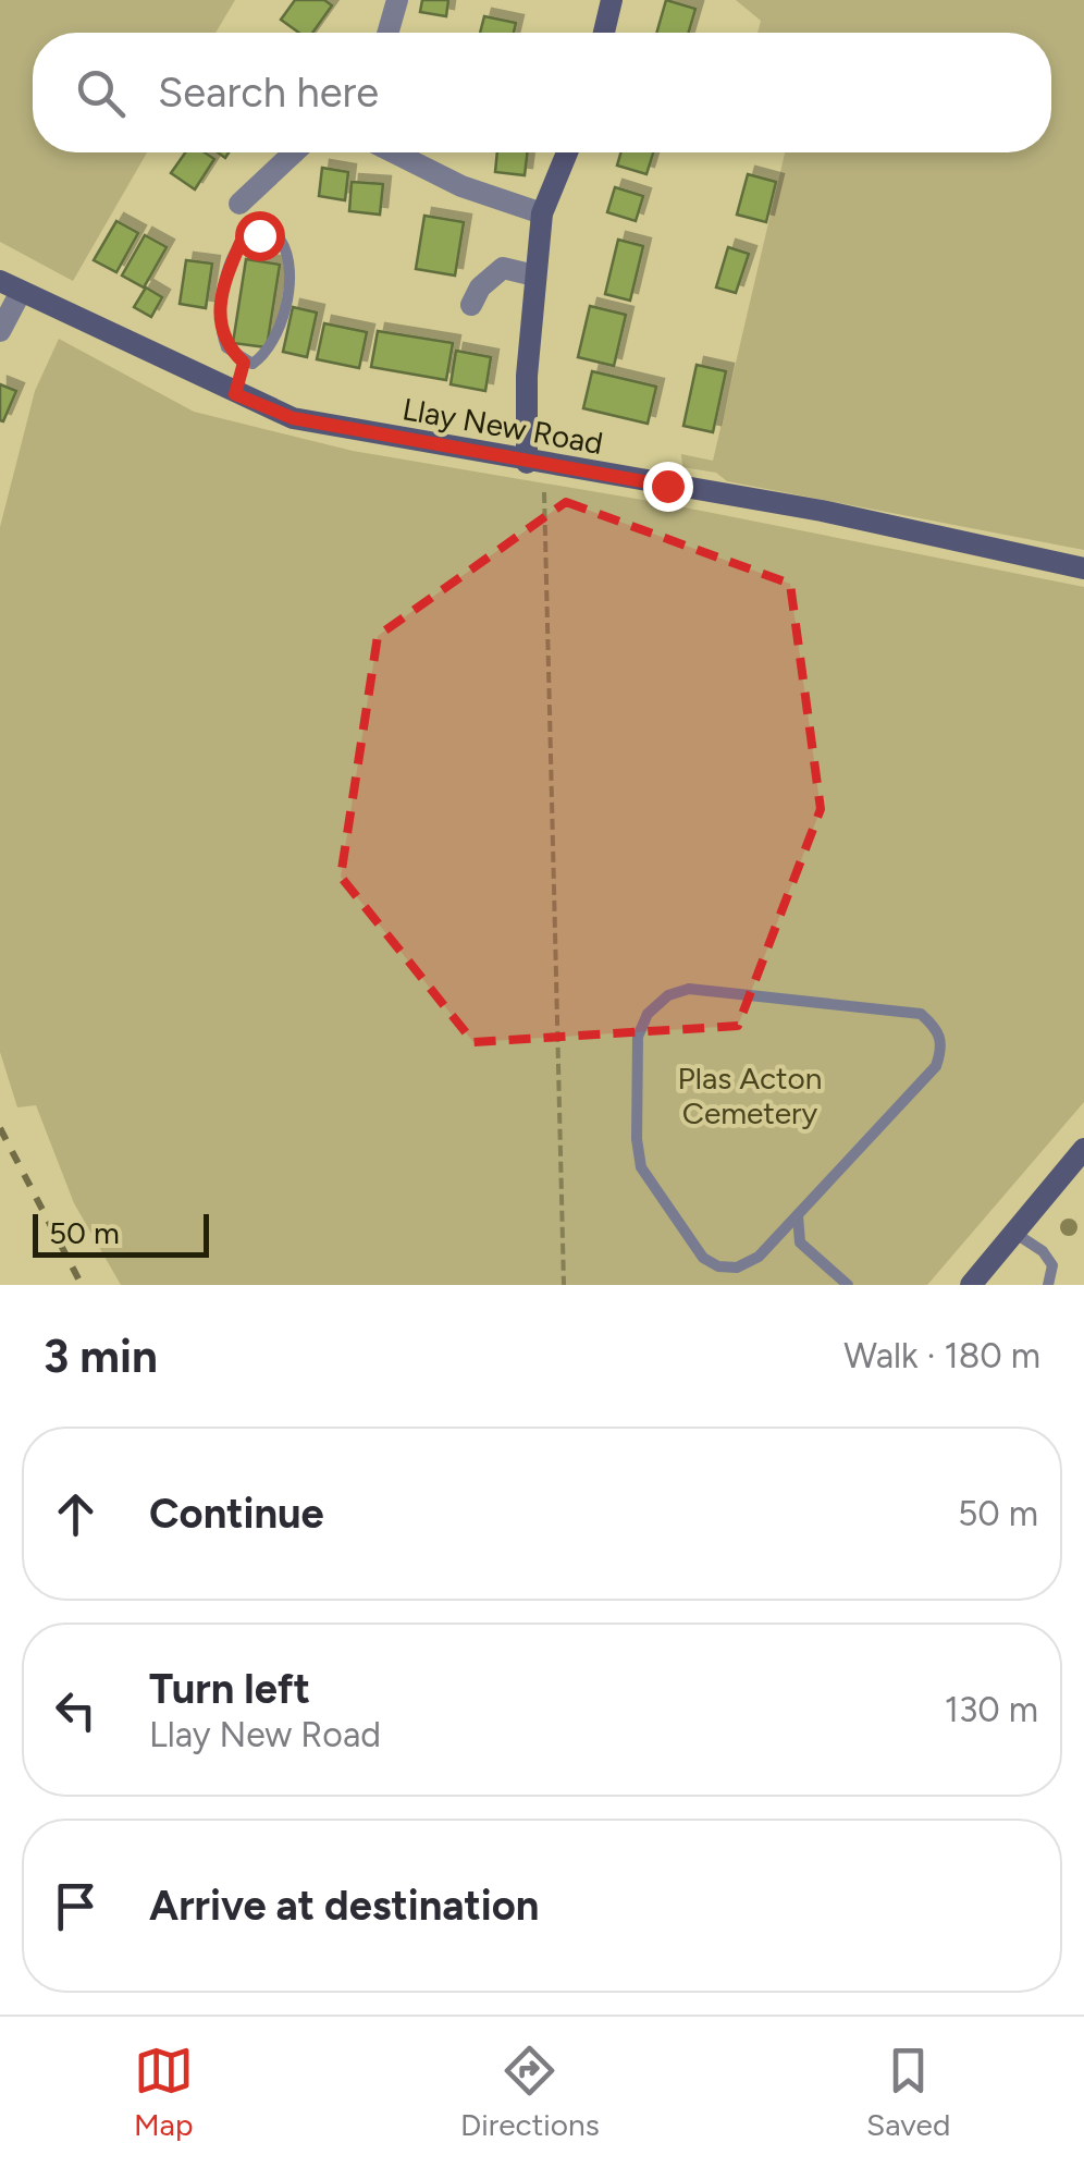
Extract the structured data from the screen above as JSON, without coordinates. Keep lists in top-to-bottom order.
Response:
{
  "streets": {
    "main road": ["Llay New Road"]
  },
  "parks": ["Plas Acton Cemetery"],
  "scale_bar": "50 m",
  "page": {
    "search": "Search here",
    "scale": "50 m",
    "heading": ["3 min", "Walk · 180 m"],
    "list": [
      ["Continue", "50 m"],
      ["Turn left", "Llay New Road", "130 m"],
      "Arrive at destination"
    ],
    "nav": ["Map", "Directions", "Saved"]
  }
}
